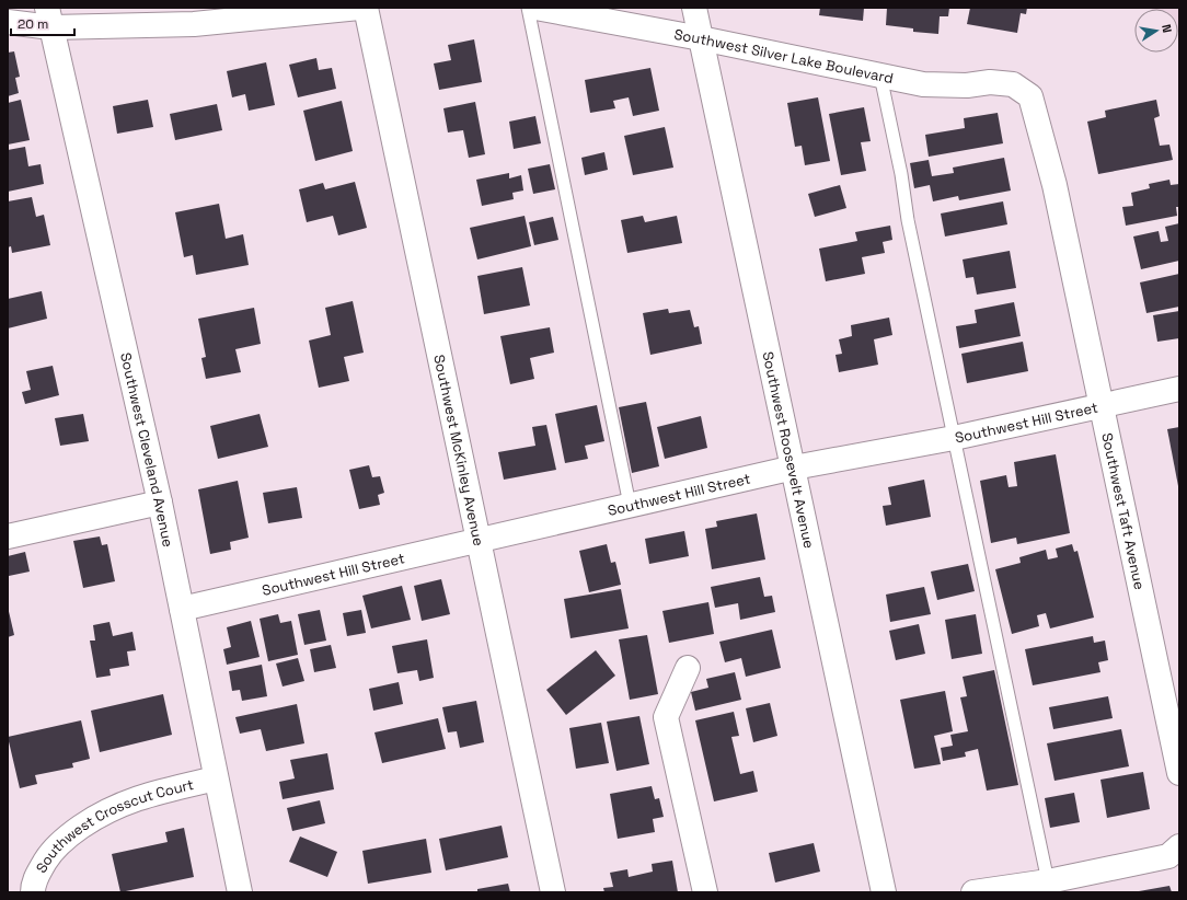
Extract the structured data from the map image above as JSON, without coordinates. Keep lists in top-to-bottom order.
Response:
{
  "streets": {
    "street": [
      "Southwest Silver Lake Boulevard",
      "Southwest Hill Street",
      "Southwest Cleveland Avenue",
      "Southwest McKinley Avenue",
      "Southwest Roosevelt Avenue",
      "Southwest Taft Avenue",
      "Southwest Crosscut Court"
    ]
  },
  "crossings": [
    ["Southwest Silver Lake Boulevard", "Southwest Roosevelt Avenue"],
    ["Southwest Silver Lake Boulevard", "Southwest Taft Avenue"],
    ["Southwest Hill Street", "Southwest Cleveland Avenue"],
    ["Southwest Hill Street", "Southwest McKinley Avenue"],
    ["Southwest Hill Street", "Southwest Roosevelt Avenue"],
    ["Southwest Hill Street", "Southwest Taft Avenue"],
    ["Southwest Cleveland Avenue", "Southwest Crosscut Court"]
  ],
  "scale_bar": "20 m",
  "north": "right"
}
